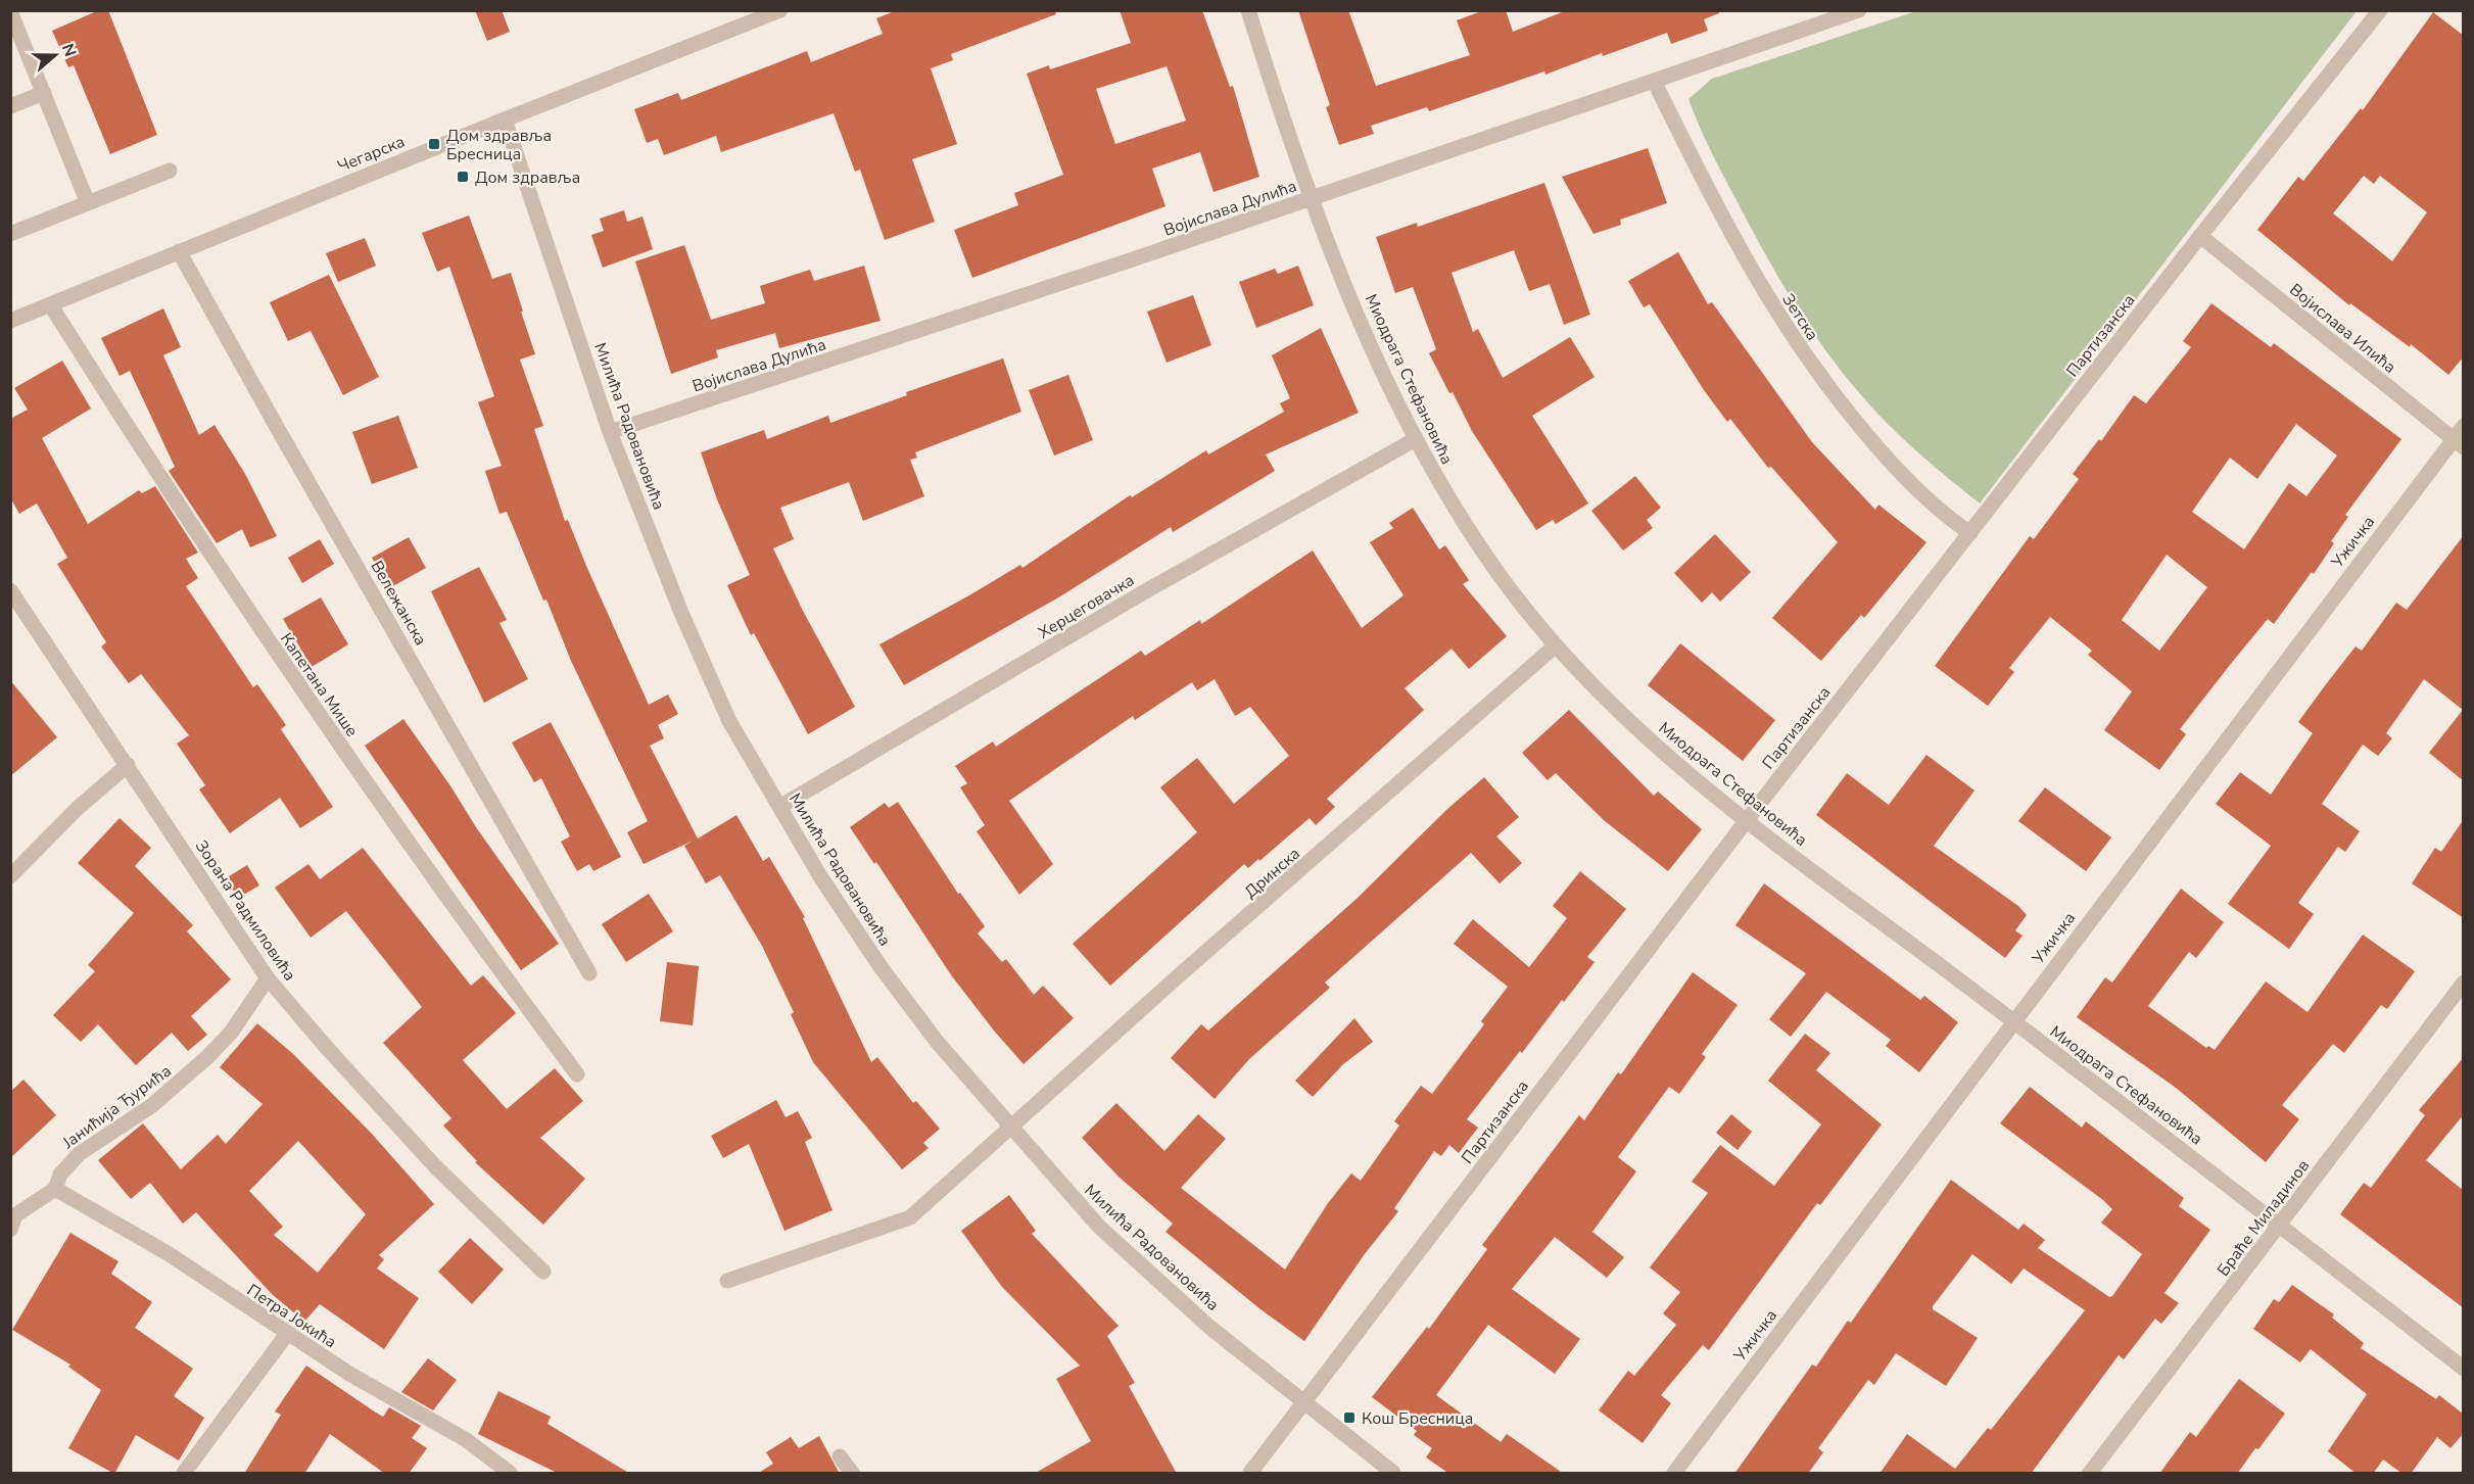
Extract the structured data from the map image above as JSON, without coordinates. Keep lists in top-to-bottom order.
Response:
{
  "streets": {
    "street": [
      "Чегарска",
      "Војислава Дулића",
      "Зетска",
      "Војислава Илића",
      "Партизанска",
      "Миодрага Стефановића",
      "Милића Радовановића",
      "Ужичка",
      "Вележанска",
      "Херцеговачка",
      "Капетана Мише",
      "Дринска",
      "Зорана Радмиловића",
      "Јанићија Ђурића",
      "Браће Миладинов",
      "Петра Јокића"
    ]
  },
  "crossings": [
    ["Чегарска", "Милића Радовановића"],
    ["Чегарска", "Вележанска"],
    ["Чегарска", "Капетана Мише"],
    ["Војислава Дулића", "Зетска"],
    ["Војислава Дулића", "Миодрага Стефановића"],
    ["Војислава Дулића", "Милића Радовановића"],
    ["Зетска", "Партизанска"],
    ["Војислава Илића", "Партизанска"],
    ["Војислава Илића", "Ужичка"],
    ["Партизанска", "Миодрага Стефановића"],
    ["Партизанска", "Милића Радовановића"],
    ["Миодрага Стефановића", "Ужичка"],
    ["Миодрага Стефановића", "Херцеговачка"],
    ["Миодрага Стефановића", "Дринска"],
    ["Миодрага Стефановића", "Браће Миладинов"],
    ["Милића Радовановића", "Херцеговачка"],
    ["Милића Радовановића", "Дринска"],
    ["Зорана Радмиловића", "Јанићија Ђурића"],
    ["Јанићија Ђурића", "Петра Јокића"]
  ],
  "places": {
    "transit": ["Дом здравља Бресница", "Дом здравља", "Кош Бресница"]
  },
  "north": "right"
}
